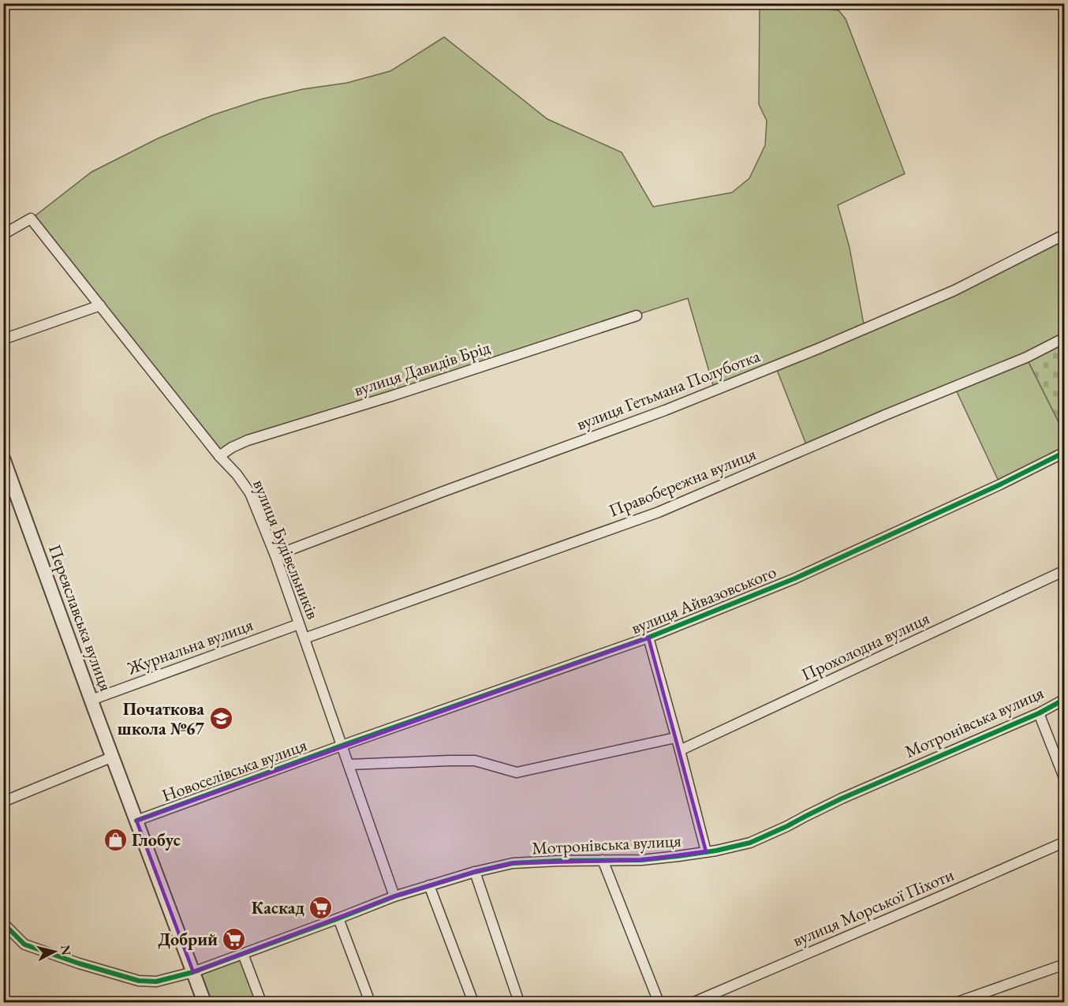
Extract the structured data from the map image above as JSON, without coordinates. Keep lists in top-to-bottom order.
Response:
{
  "streets": {
    "street": [
      "вулиця Давидів Брід",
      "вулиця Гетьмана Полуботка",
      "Правобережна вулиця",
      "вулиця Будівельників",
      "вулиця Айвазовського",
      "Переяславська вулиця",
      "Журнальна вулиця",
      "Прохолодна вулиця",
      "Мотронівська вулиця",
      "Новоселівська вулиця",
      "вулиця Морської Піхоти"
    ]
  },
  "crossings": [
    ["вулиця Давидів Брід", "вулиця Будівельників"],
    ["вулиця Гетьмана Полуботка", "вулиця Будівельників"],
    ["Правобережна вулиця", "вулиця Будівельників"],
    ["вулиця Будівельників", "вулиця Айвазовського"],
    ["вулиця Будівельників", "Журнальна вулиця"],
    ["вулиця Будівельників", "Мотронівська вулиця"],
    ["вулиця Будівельників", "Новоселівська вулиця"],
    ["вулиця Айвазовського", "Новоселівська вулиця"],
    ["Переяславська вулиця", "Журнальна вулиця"],
    ["Переяславська вулиця", "Мотронівська вулиця"],
    ["Переяславська вулиця", "Новоселівська вулиця"]
  ],
  "places": {
    "school or university": ["Початкова школа №67"],
    "shop": ["Глобус"],
    "supermarket": ["Каскад", "Добрий"]
  },
  "north": "right"
}
